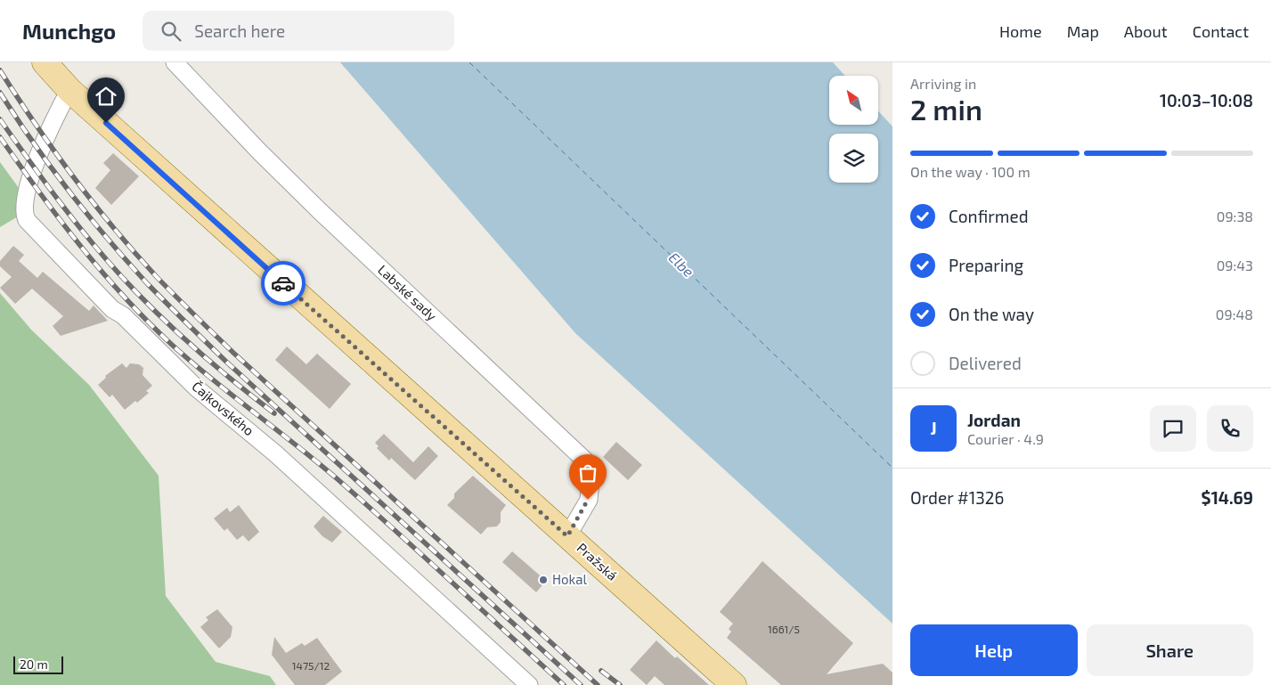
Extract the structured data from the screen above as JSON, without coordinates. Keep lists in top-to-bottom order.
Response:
{
  "streets": {
    "main road": ["Pražská"],
    "street": ["Labské sady", "Čajkovského"]
  },
  "crossings": [
    ["Labské sady", "Pražská"],
    ["Čajkovského", "Pražská"]
  ],
  "water": ["Elbe"],
  "places": ["Hokal"],
  "house_numbers": ["1661/5", "1475/12"],
  "scale_bar": "20 m",
  "north": "top left",
  "page": {
    "header": "Munchgo",
    "search": "Search here",
    "nav": [
      "Home",
      "Map",
      "About",
      "Contact"
    ],
    "heading": ["2 min", "Arriving in", "10:03–10:08"],
    "panel": [
      "Jordan",
      "Courier · 4.9",
      "Order #1326",
      "$14.69"
    ],
    "bar": "On the way · 100 m",
    "list": [
      ["Confirmed", "09:38"],
      ["Preparing", "09:43"],
      ["On the way", "09:48"],
      "Delivered"
    ],
    "round": "J",
    "buttons": ["Help", "Share"],
    "scale": "20 m"
  }
}
